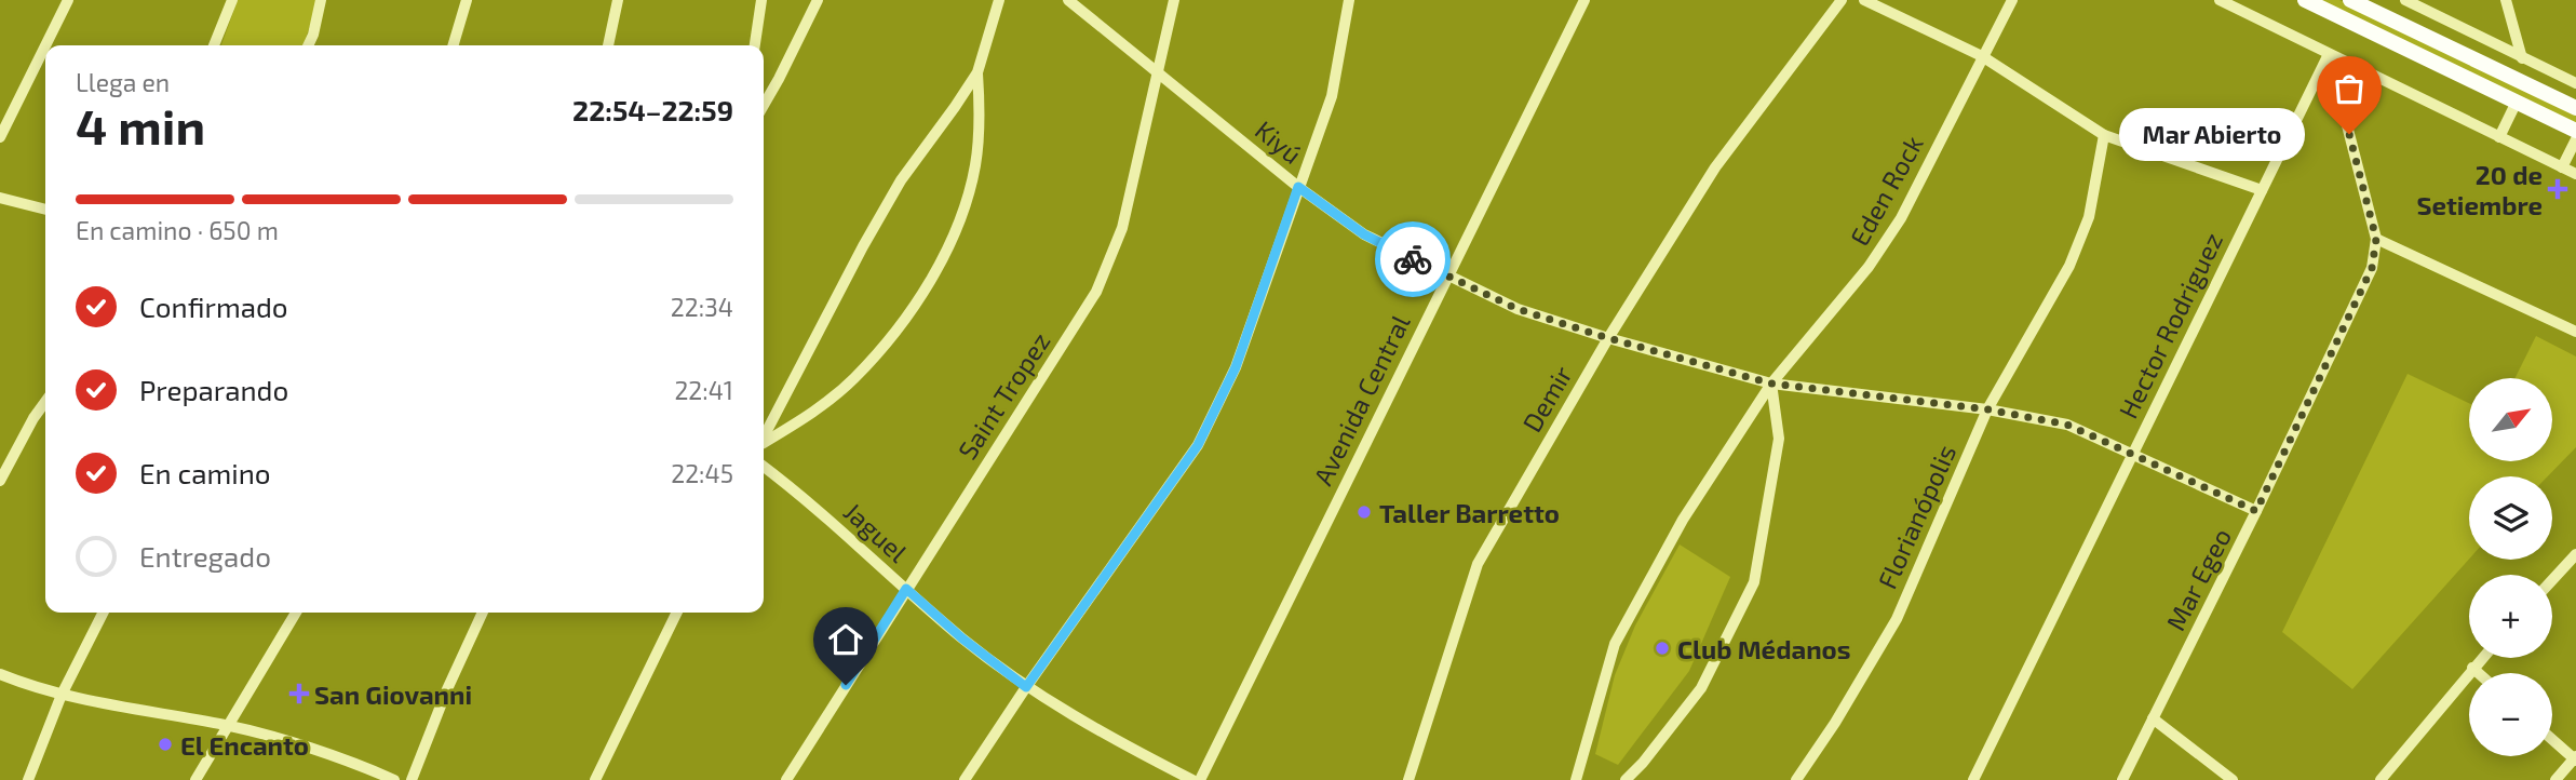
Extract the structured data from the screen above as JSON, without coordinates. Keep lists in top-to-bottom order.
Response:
{
  "streets": {
    "street": [
      "Kiyú",
      "Eden Rock",
      "Hector Rodriguez",
      "Saint Tropez",
      "Demir",
      "Avenida Central",
      "Florianópolis",
      "Jaguel",
      "Mar Egeo"
    ]
  },
  "crossings": [
    ["Kiyú", "Eden Rock"],
    ["Kiyú", "Hector Rodriguez"],
    ["Kiyú", "Saint Tropez"],
    ["Kiyú", "Demir"],
    ["Kiyú", "Avenida Central"],
    ["Kiyú", "Florianópolis"],
    ["Kiyú", "Mar Egeo"],
    ["Hector Rodriguez", "Mar Egeo"],
    ["Saint Tropez", "Jaguel"]
  ],
  "places": {
    "other": [
      "Mar Abierto",
      "Taller Barretto",
      "Club Médanos",
      "El Encanto"
    ],
    "health": ["20 de Setiembre", "San Giovanni"]
  },
  "north": "top right",
  "page": {
    "heading": ["4 min", "Llega en", "22:54–22:59"],
    "bubble": "Mar Abierto",
    "bar": "En camino · 650 m",
    "list": [
      ["Confirmado", "22:34"],
      ["Preparando", "22:41"],
      ["En camino", "22:45"],
      "Entregado"
    ],
    "map_buttons": ["+", "−"]
  }
}
